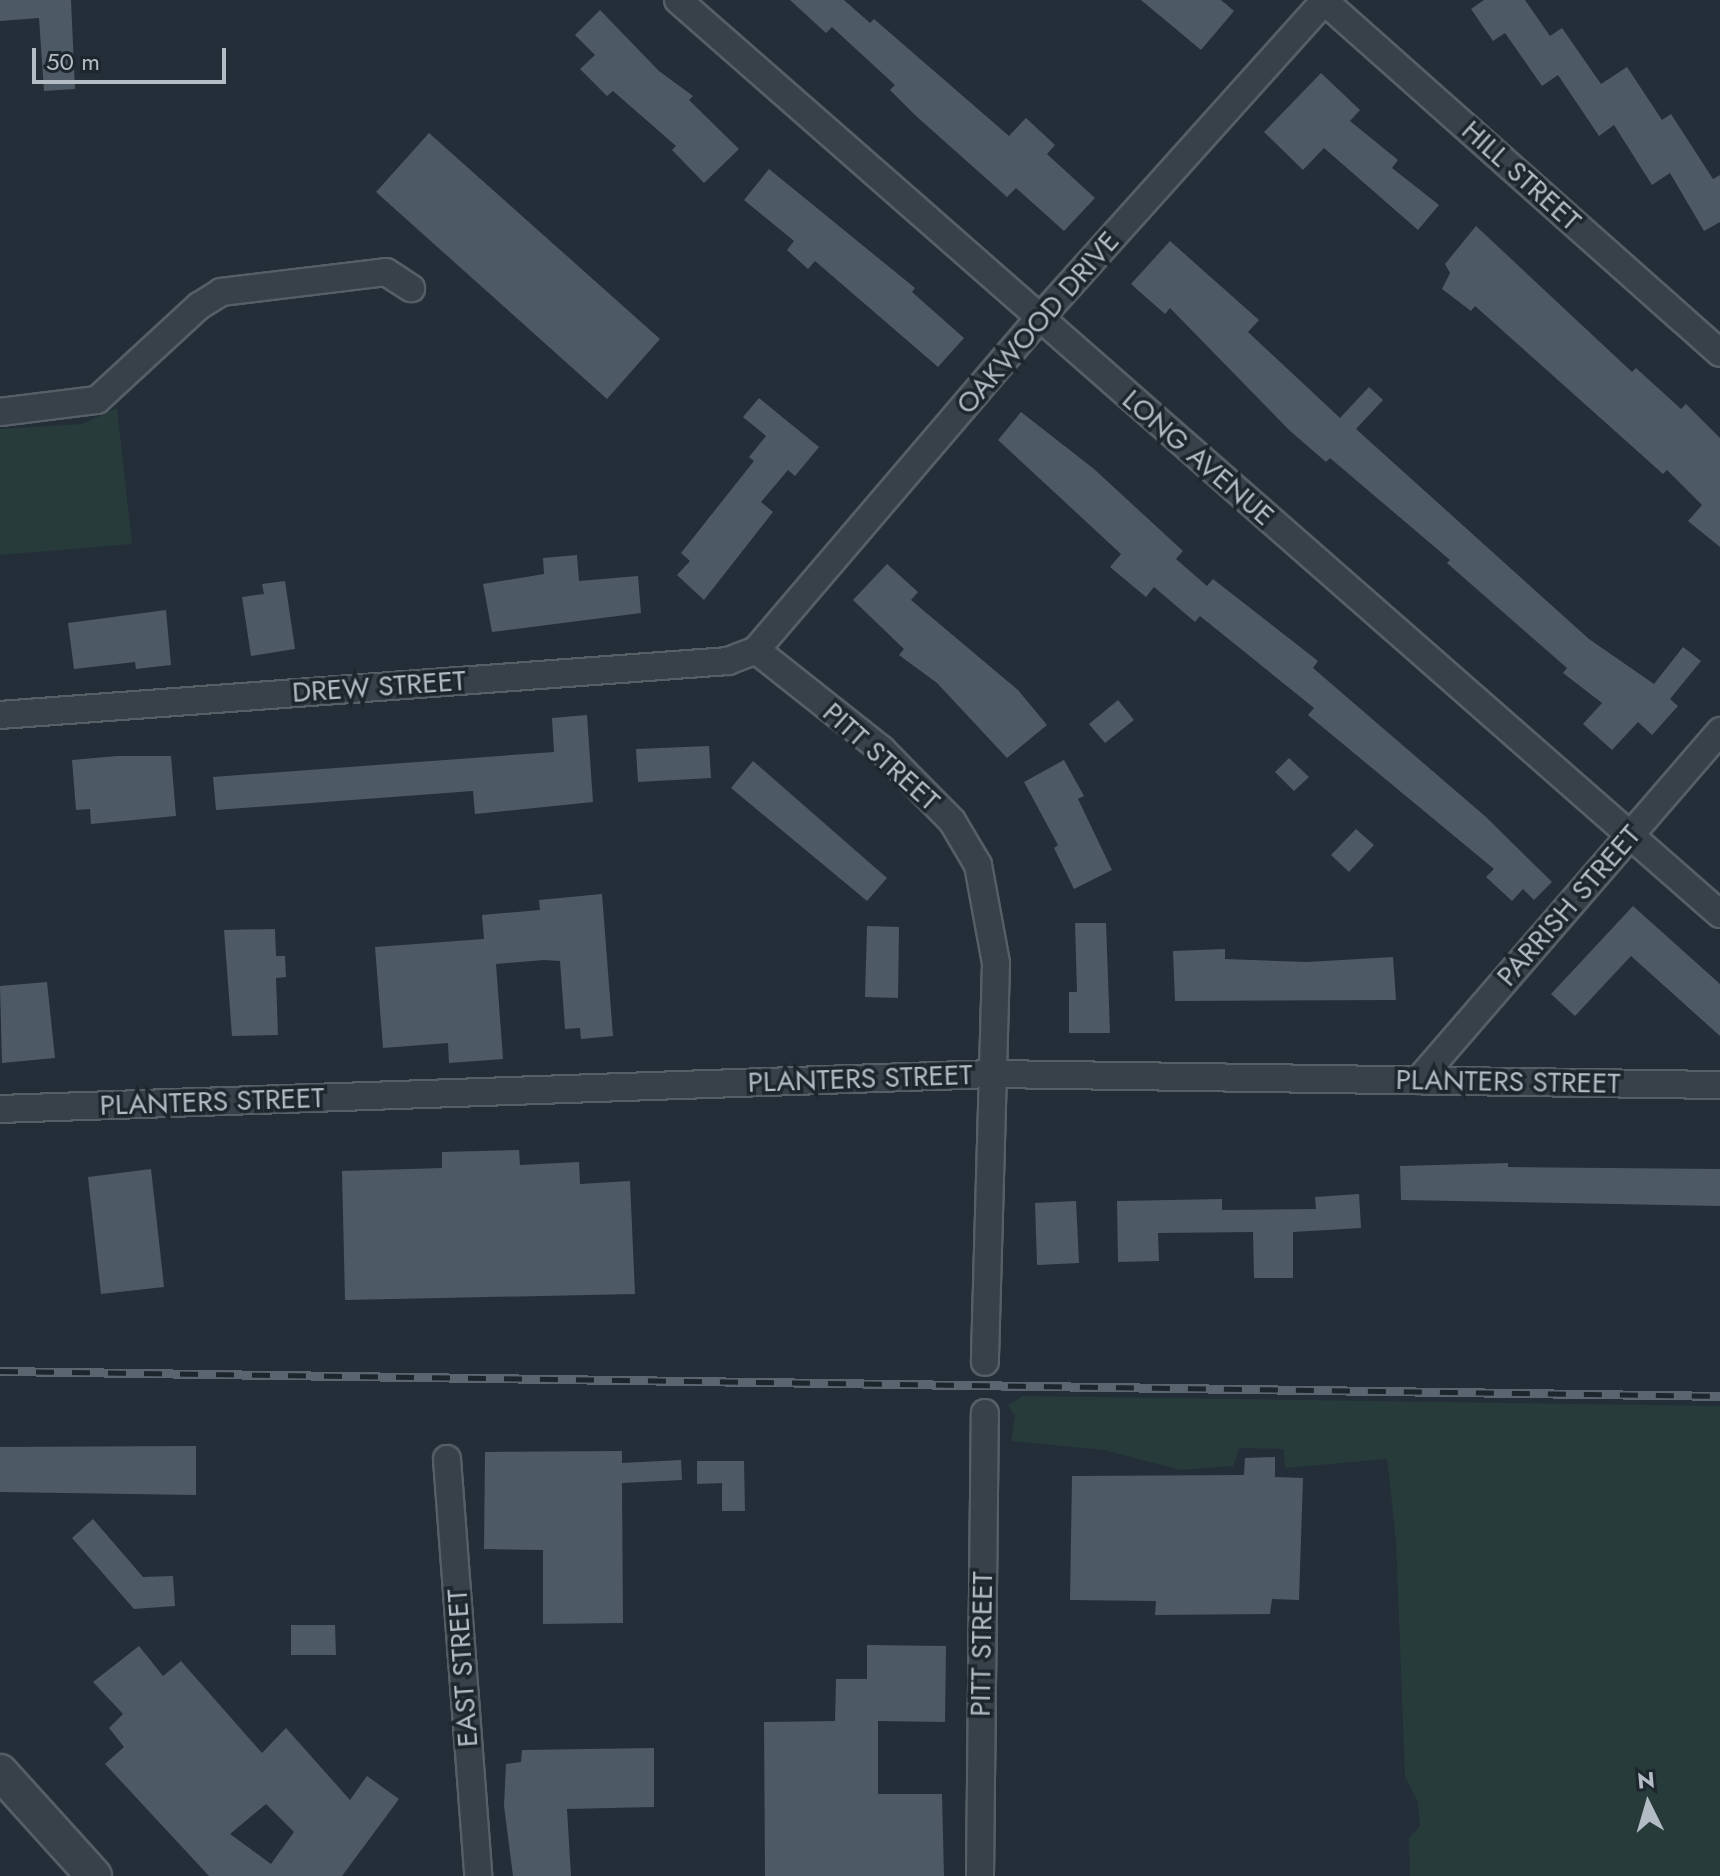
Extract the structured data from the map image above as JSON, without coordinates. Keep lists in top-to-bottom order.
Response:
{
  "streets": {
    "street": [
      "HILL STREET",
      "OAKWOOD DRIVE",
      "LONG AVENUE",
      "DREW STREET",
      "PITT STREET",
      "PARRISH STREET",
      "PLANTERS STREET",
      "EAST STREET"
    ]
  },
  "crossings": [
    ["HILL STREET", "OAKWOOD DRIVE"],
    ["OAKWOOD DRIVE", "LONG AVENUE"],
    ["OAKWOOD DRIVE", "DREW STREET"],
    ["OAKWOOD DRIVE", "PITT STREET"],
    ["LONG AVENUE", "PARRISH STREET"],
    ["DREW STREET", "PITT STREET"],
    ["PITT STREET", "PLANTERS STREET"],
    ["PARRISH STREET", "PLANTERS STREET"]
  ],
  "scale_bar": "50 m",
  "north": "top"
}
